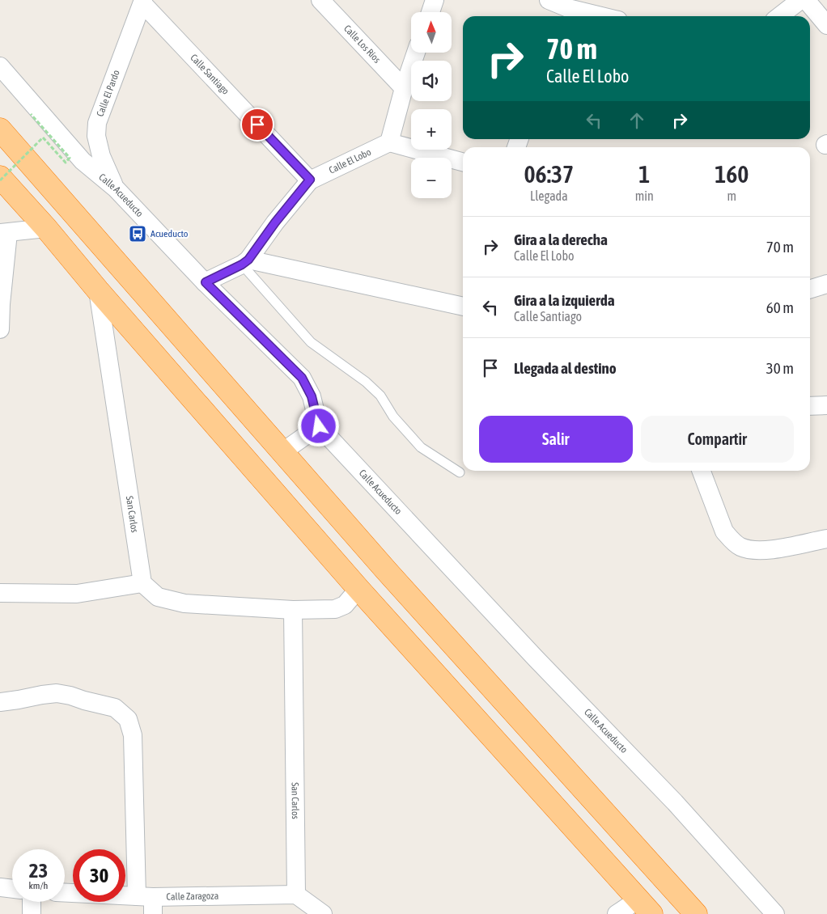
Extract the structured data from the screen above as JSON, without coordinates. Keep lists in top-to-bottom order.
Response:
{
  "streets": {
    "street": [
      "Calle Los Ríos",
      "Calle Santiago",
      "Calle El Pardo",
      "Calle El Lobo",
      "Calle Acueducto",
      "San Carlos",
      "Calle Zaragoza"
    ]
  },
  "crossings": [
    ["Calle Santiago", "Calle El Pardo"],
    ["Calle Santiago", "Calle El Lobo"],
    ["Calle El Pardo", "Calle Acueducto"],
    ["Calle El Lobo", "Calle Acueducto"],
    ["San Carlos", "Calle Zaragoza"]
  ],
  "places": {
    "bus stop": ["Acueducto"]
  },
  "north": "top",
  "page": {
    "map_buttons": ["+", "−"],
    "turn": ["70 m", "Calle El Lobo"],
    "eta": [
      "06:37",
      "Llegada",
      "1",
      "min",
      "160",
      "m"
    ],
    "list": [
      {
        "name": "Gira a la derecha",
        "note": "Calle El Lobo",
        "value": "70 m"
      },
      {
        "name": "Gira a la izquierda",
        "note": "Calle Santiago",
        "value": "60 m"
      },
      {
        "name": "Llegada al destino",
        "value": "30 m"
      }
    ],
    "buttons": ["Salir", "Compartir"],
    "speed": "23 km/h",
    "limit": "30"
  }
}
